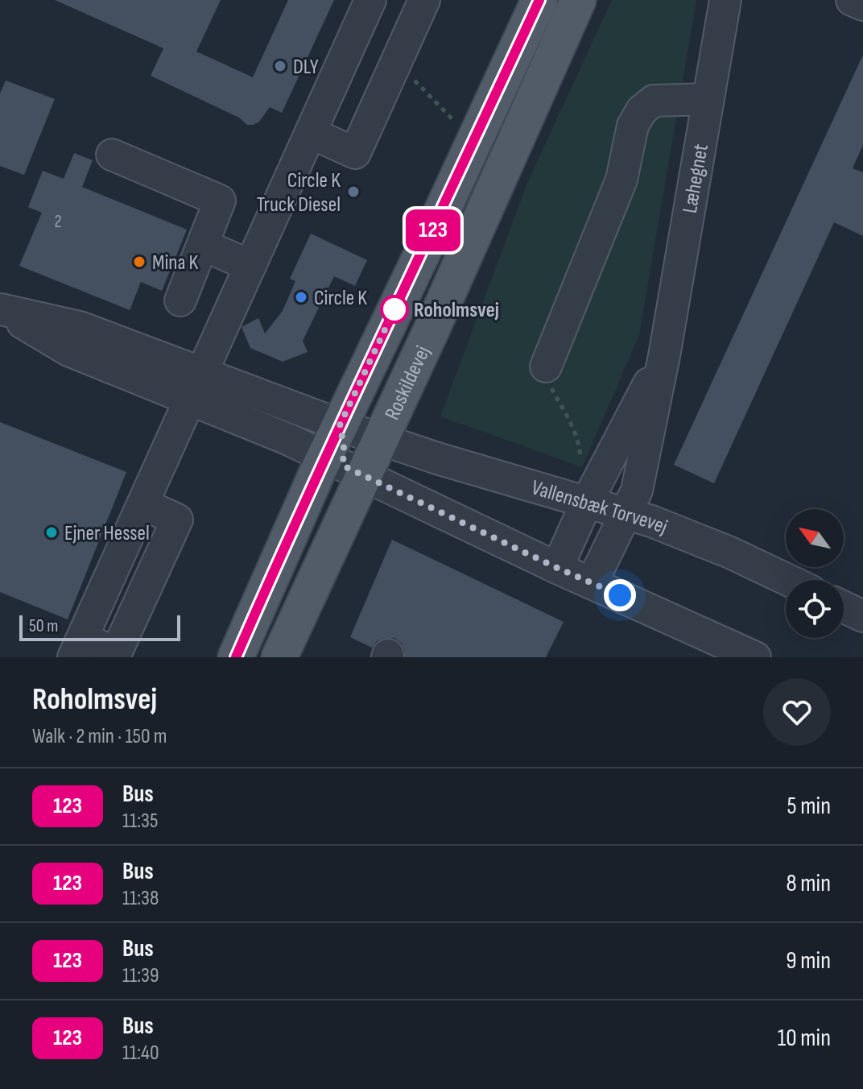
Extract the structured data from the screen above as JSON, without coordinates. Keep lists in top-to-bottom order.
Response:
{
  "streets": {
    "main road": ["Roskildevej"],
    "street": ["Læhegnet", "Vallensbæk Torvevej"]
  },
  "crossings": [
    ["Læhegnet", "Vallensbæk Torvevej"],
    ["Roskildevej", "Vallensbæk Torvevej"]
  ],
  "places": [
    "DLY",
    "Circle K Truck Diesel",
    "Mina K",
    "Circle K",
    "Roholmsvej",
    "Ejner Hessel"
  ],
  "lines": ["bus line 123"],
  "house_numbers": ["2"],
  "scale_bar": "50 m",
  "north": "top left",
  "page": {
    "on_map": "123",
    "scale": "50 m",
    "heading": ["Roholmsvej", "Walk · 2 min · 150 m"],
    "list": [
      {
        "mark": "123",
        "name": "Bus",
        "note": "11:35",
        "value": "5 min"
      },
      {
        "mark": "123",
        "name": "Bus",
        "note": "11:38",
        "value": "8 min"
      },
      {
        "mark": "123",
        "name": "Bus",
        "note": "11:39",
        "value": "9 min"
      },
      {
        "mark": "123",
        "name": "Bus",
        "note": "11:40",
        "value": "10 min"
      }
    ]
  }
}
